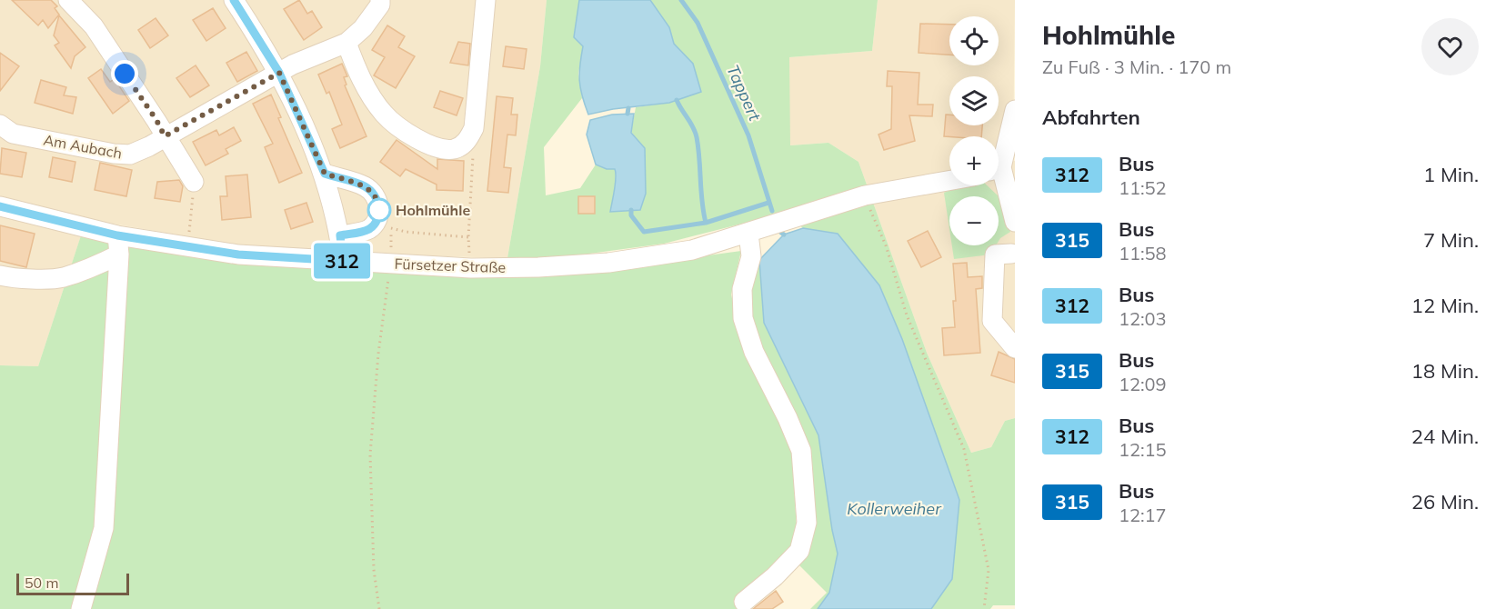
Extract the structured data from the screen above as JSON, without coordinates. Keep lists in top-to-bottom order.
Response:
{
  "streets": {
    "street": ["Am Aubach", "Fürsetzer Straße"]
  },
  "water": ["Tappert", "Kollerweiher"],
  "places": ["Hohlmühle"],
  "lines": ["bus line 312"],
  "scale_bar": "50 m",
  "page": {
    "on_map": "312",
    "heading": [
      ["Hohlmühle", "Zu Fuß · 3 Min. · 170 m"],
      "Abfahrten"
    ],
    "map_buttons": ["+", "−"],
    "list": [
      {
        "mark": "312",
        "name": "Bus",
        "note": "11:52",
        "value": "1 Min."
      },
      {
        "mark": "315",
        "name": "Bus",
        "note": "11:58",
        "value": "7 Min."
      },
      {
        "mark": "312",
        "name": "Bus",
        "note": "12:03",
        "value": "12 Min."
      },
      {
        "mark": "315",
        "name": "Bus",
        "note": "12:09",
        "value": "18 Min."
      },
      {
        "mark": "312",
        "name": "Bus",
        "note": "12:15",
        "value": "24 Min."
      },
      {
        "mark": "315",
        "name": "Bus",
        "note": "12:17",
        "value": "26 Min."
      }
    ],
    "scale": "50 m"
  }
}
